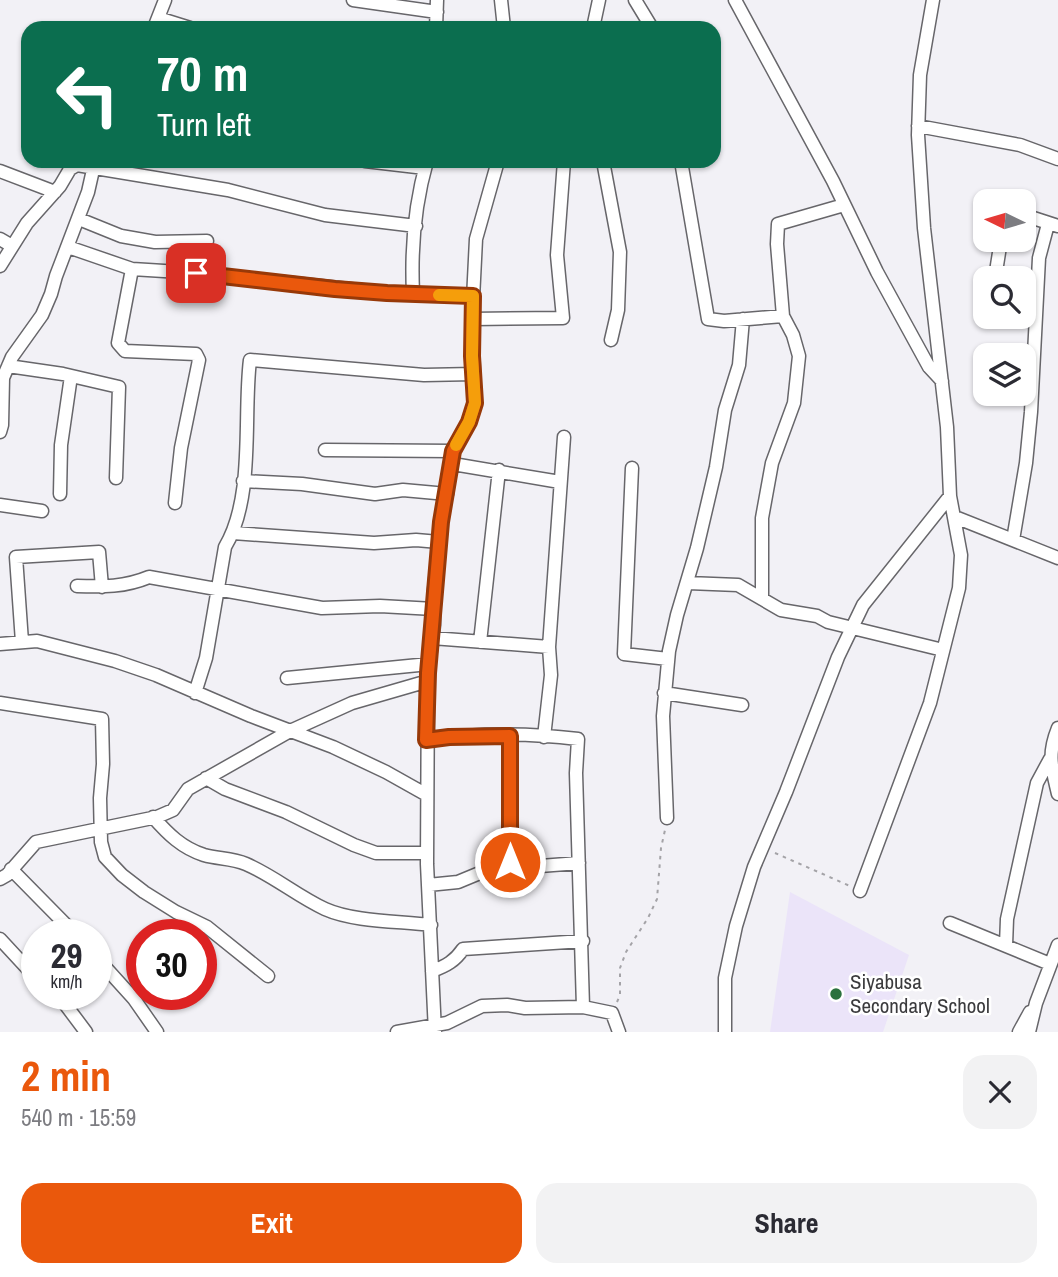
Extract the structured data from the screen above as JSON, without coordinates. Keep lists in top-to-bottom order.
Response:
{
  "places": ["Siyabusa Secondary School"],
  "north": "left",
  "page": {
    "turn": ["70 m", "Turn left"],
    "speed": "29 km/h",
    "limit": "30",
    "heading": ["2 min", "540 m · 15:59"],
    "buttons": ["Exit", "Share"]
  }
}
